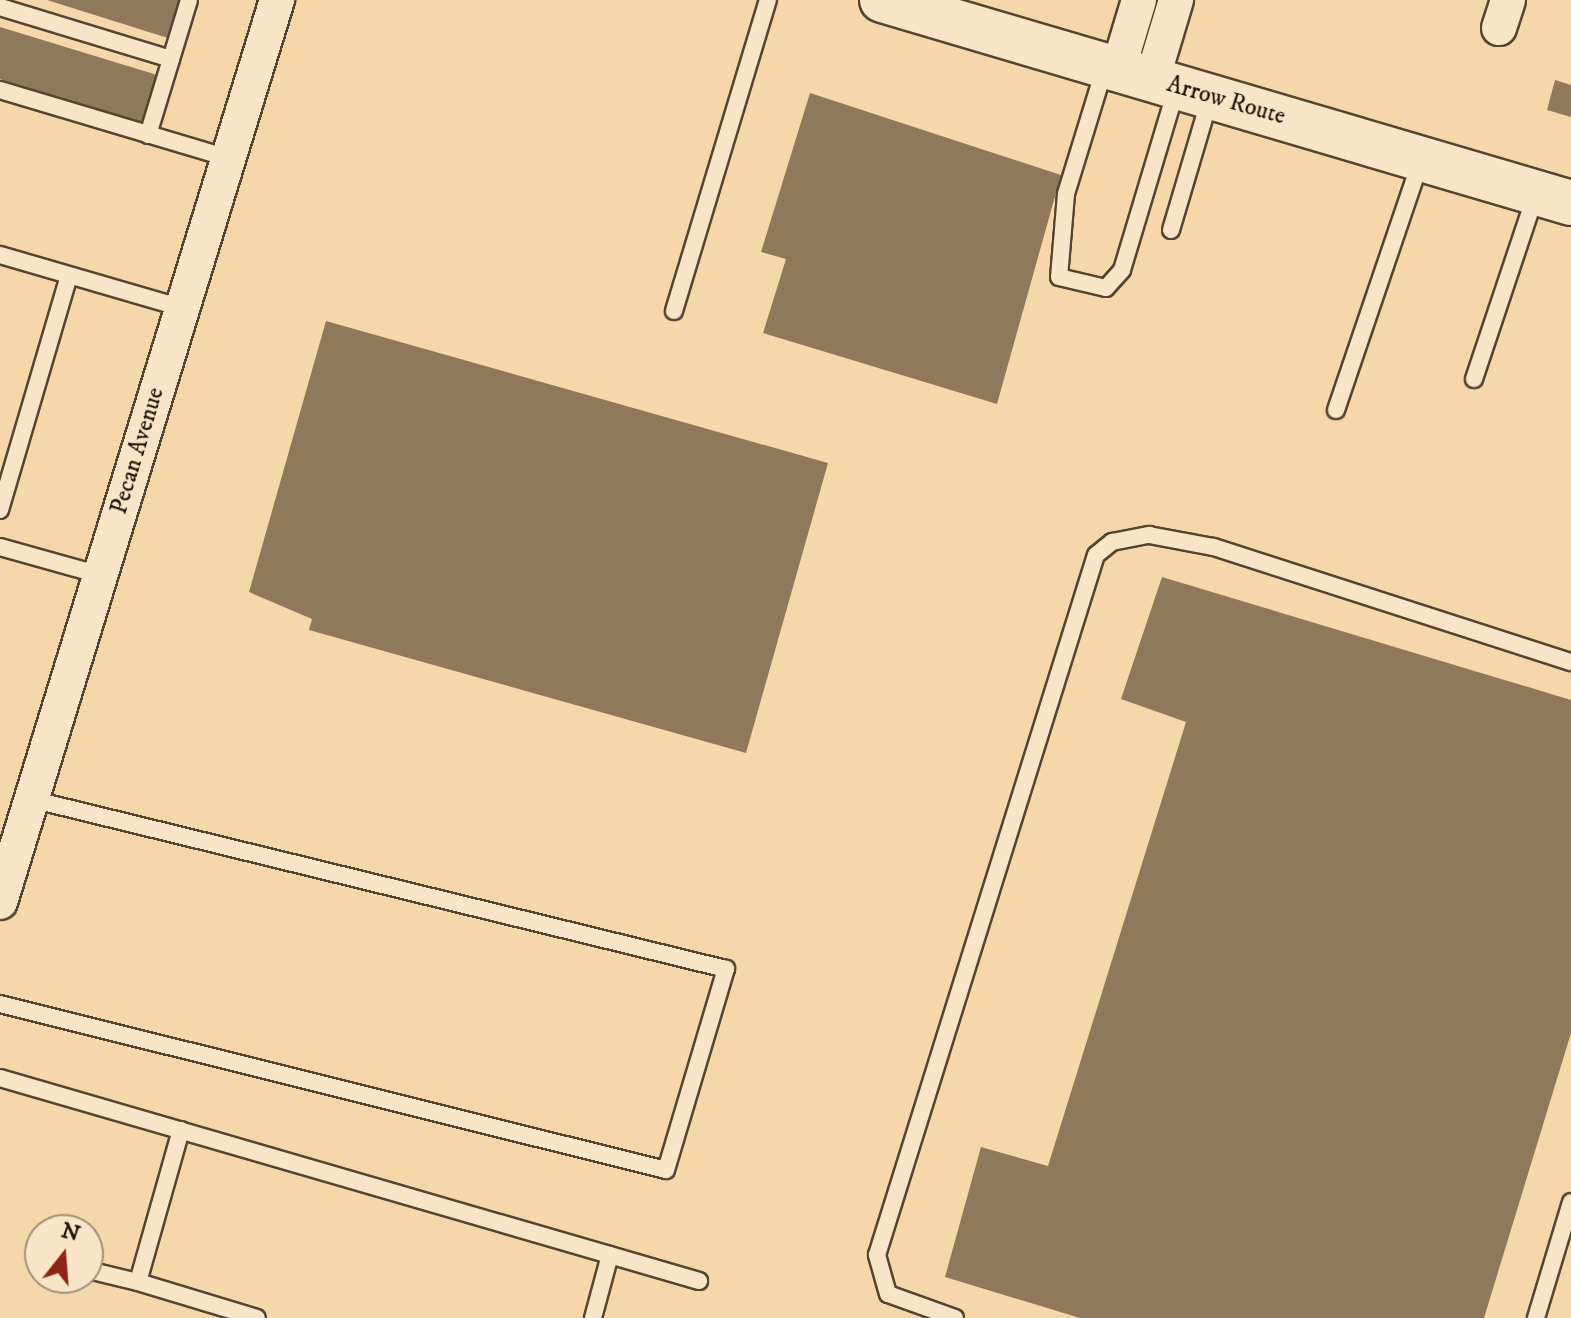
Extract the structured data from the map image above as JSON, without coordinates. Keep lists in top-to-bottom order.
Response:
{
  "streets": {
    "main road": ["Arrow Route"],
    "street": ["Pecan Avenue"]
  },
  "north": "top"
}
